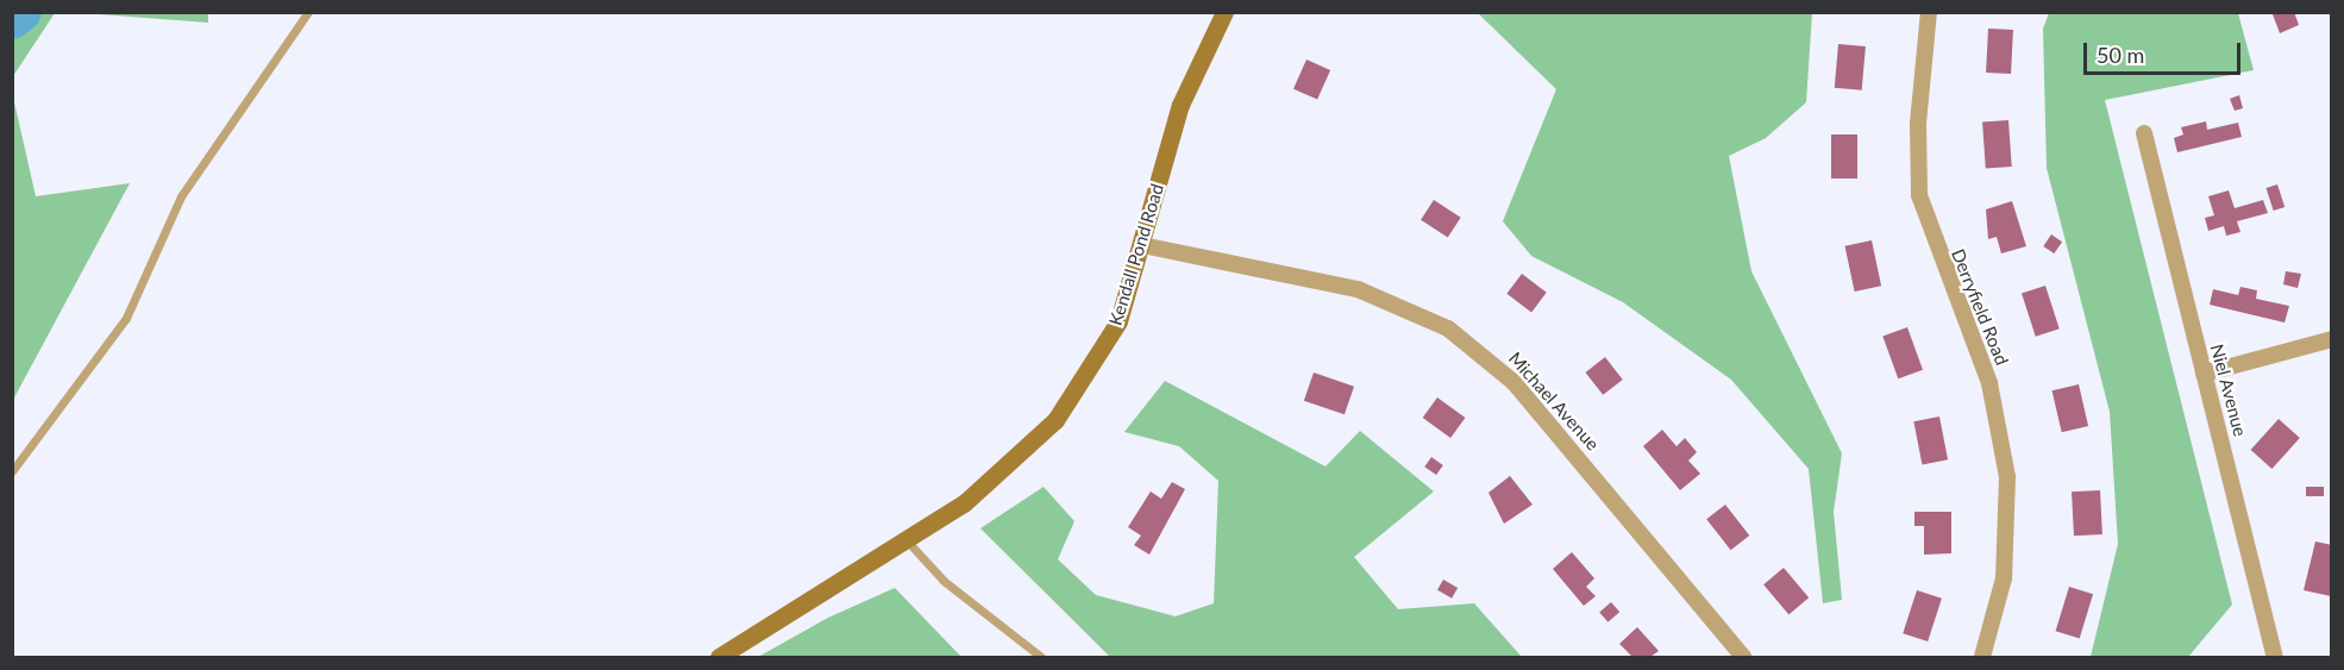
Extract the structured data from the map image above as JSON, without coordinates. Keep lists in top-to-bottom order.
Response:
{
  "streets": {
    "street": [
      "Kendall Pond Road",
      "Derryfield Road",
      "Niel Avenue",
      "Michael Avenue"
    ]
  },
  "crossings": [
    ["Kendall Pond Road", "Michael Avenue"]
  ],
  "scale_bar": "50 m"
}
